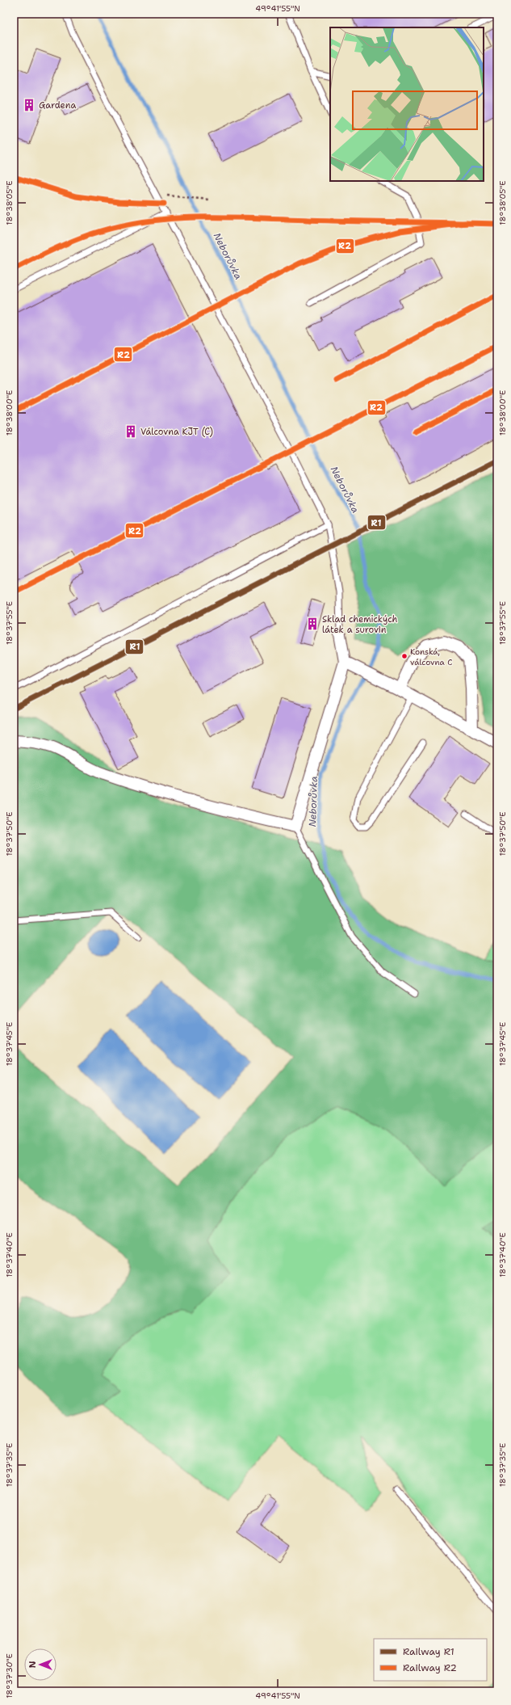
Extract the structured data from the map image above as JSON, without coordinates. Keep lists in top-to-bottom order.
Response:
{
  "water": ["Neborůvka"],
  "places": {
    "building": ["Gardena", "Válcovna KJT (C)", "Sklad chemických látek a surovin"],
    "other": ["Konská, válcovna C"]
  },
  "lines": ["rail line R2", "rail line R1"],
  "legend": ["Railway R1", "Railway R2"],
  "north": "left",
  "coordinates": [
    "49°41'55\"N",
    "18°38'05\"E",
    "18°38'00\"E",
    "18°37'55\"E",
    "18°37'50\"E",
    "18°37'45\"E",
    "18°37'40\"E",
    "18°37'35\"E",
    "18°37'30\"E"
  ]
}
